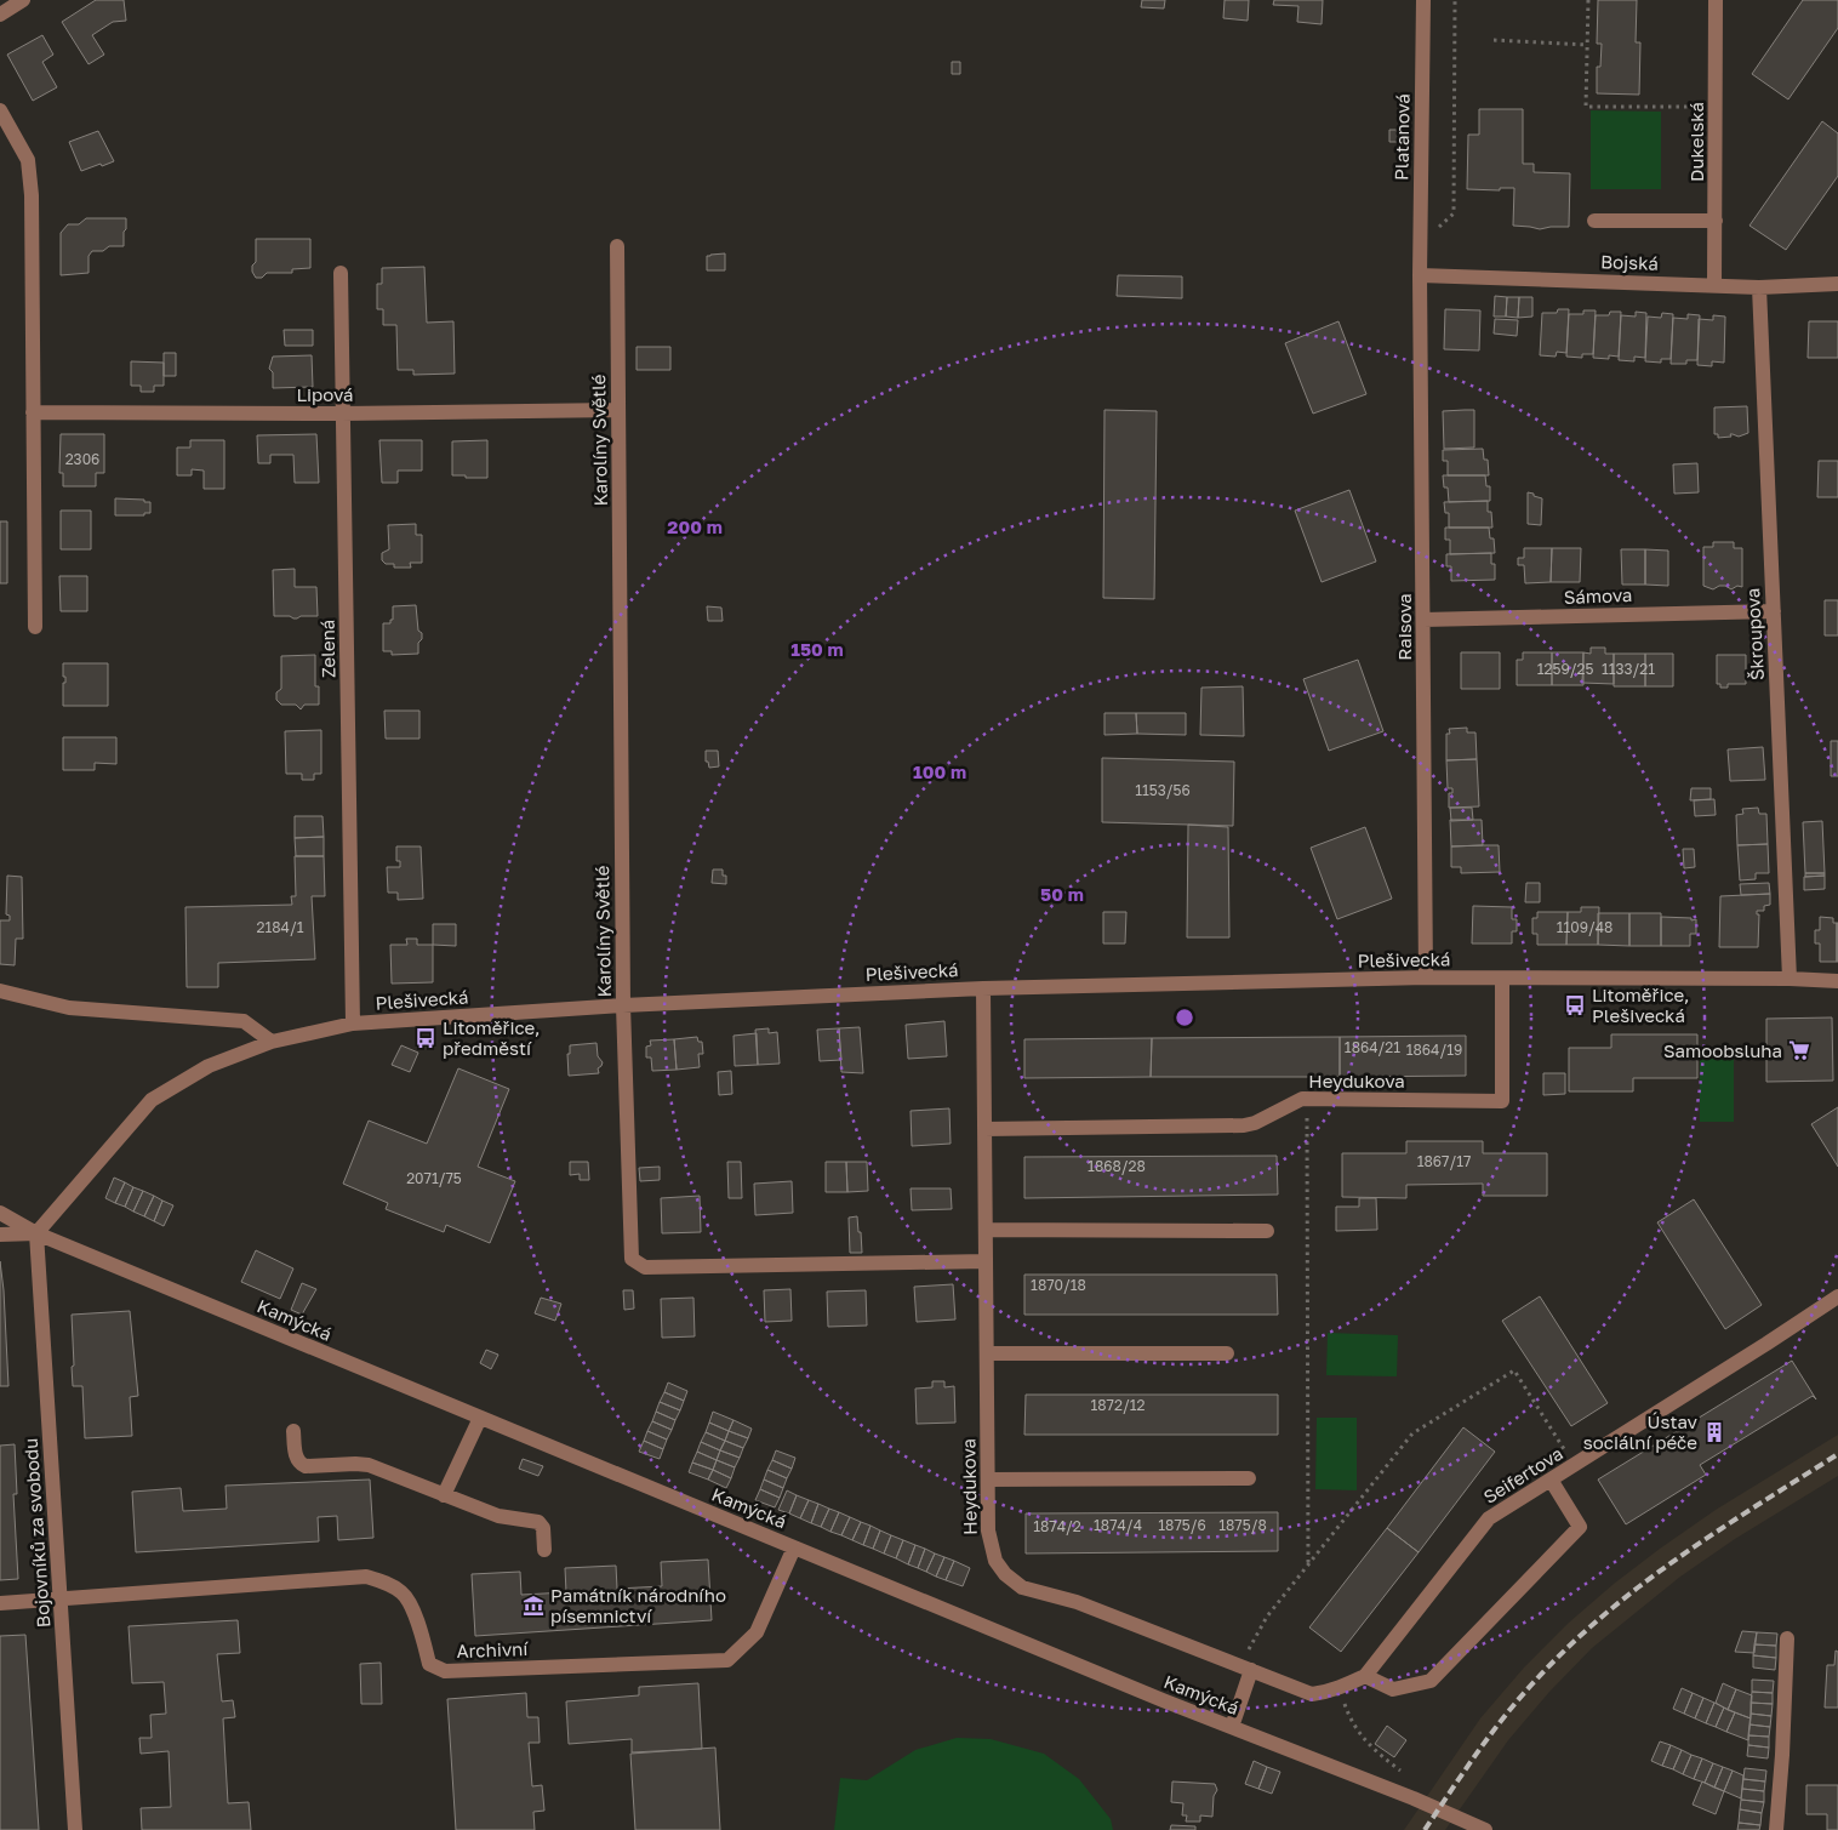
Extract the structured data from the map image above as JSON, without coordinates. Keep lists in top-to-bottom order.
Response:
{
  "streets": {
    "street": [
      "Platanová",
      "Dukelská",
      "Bojská",
      "Lipová",
      "Karolíny Světlé",
      "Sámova",
      "Raisova",
      "Škroupova",
      "Zelená",
      "Plešivecká",
      "Heydukova",
      "Kamýcká",
      "Seifertova",
      "Bojovníků za svobodu",
      "Archivní"
    ]
  },
  "crossings": [
    ["Platanová", "Bojská"],
    ["Platanová", "Raisova"],
    ["Dukelská", "Bojská"],
    ["Bojská", "Raisova"],
    ["Bojská", "Škroupova"],
    ["Lipová", "Karolíny Světlé"],
    ["Lipová", "Zelená"],
    ["Karolíny Světlé", "Plešivecká"],
    ["Karolíny Světlé", "Heydukova"],
    ["Sámova", "Raisova"],
    ["Sámova", "Škroupova"],
    ["Raisova", "Plešivecká"],
    ["Škroupova", "Plešivecká"],
    ["Zelená", "Plešivecká"],
    ["Plešivecká", "Heydukova"],
    ["Plešivecká", "Kamýcká"],
    ["Plešivecká", "Bojovníků za svobodu"],
    ["Heydukova", "Seifertova"],
    ["Kamýcká", "Bojovníků za svobodu"],
    ["Kamýcká", "Archivní"],
    ["Bojovníků za svobodu", "Archivní"]
  ],
  "places": {
    "bus stop": ["Litoměřice, Plešivecká", "Litoměřice, předměstí"],
    "supermarket": ["Samoobsluha"],
    "building": ["Ústav sociální péče"],
    "museum": ["Památník národního písemnictví"]
  },
  "house_numbers": [
    "2306",
    "1259/25",
    "1133/21",
    "1153/56",
    "2184/1",
    "1109/48",
    "1864/21",
    "1864/19",
    "1867/17",
    "1868/28",
    "2071/75",
    "1870/18",
    "1872/12",
    "1874/4",
    "1875/6",
    "1875/8",
    "1874/2"
  ],
  "rings": [
    "200 m",
    "150 m",
    "100 m",
    "50 m"
  ]
}
